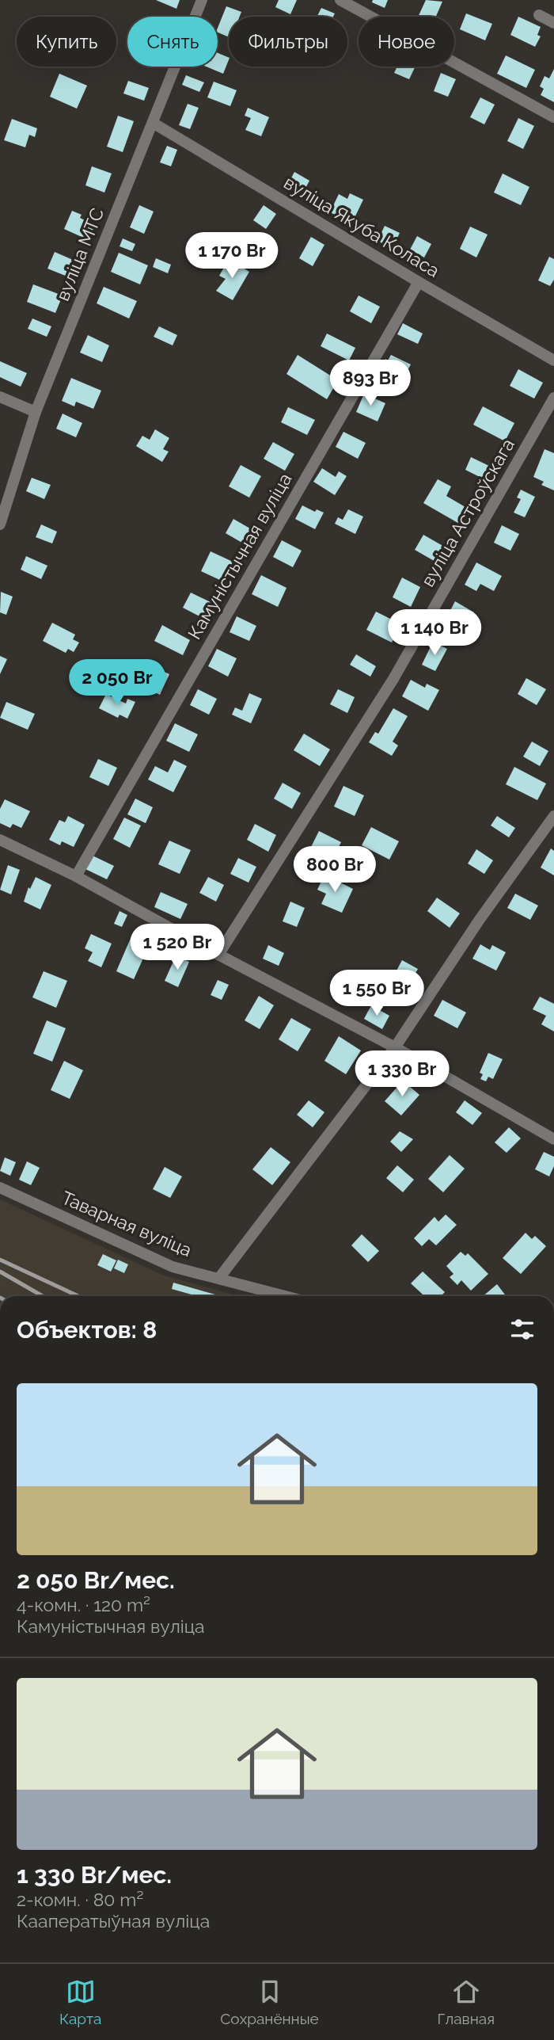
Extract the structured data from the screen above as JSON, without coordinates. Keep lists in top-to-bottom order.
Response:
{
  "streets": {
    "street": [
      "вуліца Якуба Коласа",
      "вуліца МТС",
      "вуліца Астроўскага",
      "Камуністычная вуліца",
      "Таварная вуліца"
    ]
  },
  "crossings": [
    ["вуліца Якуба Коласа", "вуліца МТС"],
    ["вуліца Якуба Коласа", "Камуністычная вуліца"]
  ],
  "page": {
    "chip": [
      "Купить",
      "Снять",
      "Фильтры",
      "Новое"
    ],
    "price": [
      "1 170 Br",
      "893 Br",
      "1 140 Br",
      "2 050 Br",
      "800 Br",
      "1 520 Br",
      "1 550 Br",
      "1 330 Br"
    ],
    "heading": "Объектов: 8",
    "list": [
      {
        "name": "2 050 Br/мес.",
        "note": "4-комн. · 120 m² · Камуністычная вуліца"
      },
      {
        "name": "1 330 Br/мес.",
        "note": "2-комн. · 80 m² · Кааператыўная вуліца"
      }
    ],
    "tabs": ["Карта", "Сохранённые", "Главная"]
  }
}
